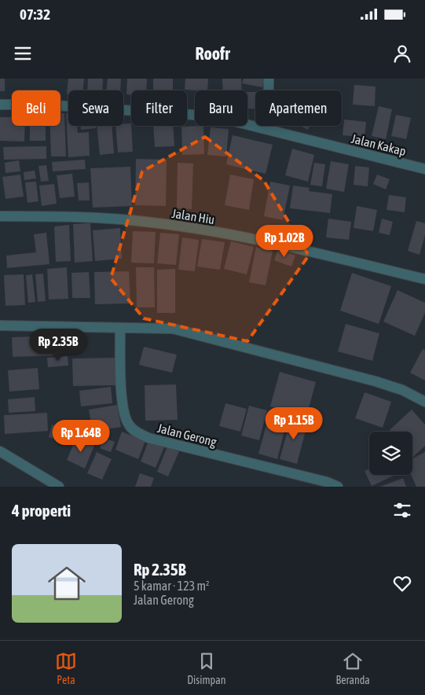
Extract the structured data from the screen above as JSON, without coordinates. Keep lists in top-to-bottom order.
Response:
{
  "streets": {
    "street": ["Jalan Kakap", "Jalan Hiu", "Jalan Gerong"]
  },
  "page": {
    "status": "07:32",
    "header": "Roofr",
    "chip": [
      "Beli",
      "Sewa",
      "Filter",
      "Baru",
      "Apartemen"
    ],
    "price": [
      "Rp 1.02B",
      "Rp 2.35B",
      "Rp 1.15B",
      "Rp 1.64B"
    ],
    "heading": "4 properti",
    "list": [
      {
        "name": "Rp 2.35B",
        "note": "5 kamar · 123 m² · Jalan Gerong"
      }
    ],
    "tabs": ["Peta", "Disimpan", "Beranda"]
  }
}
